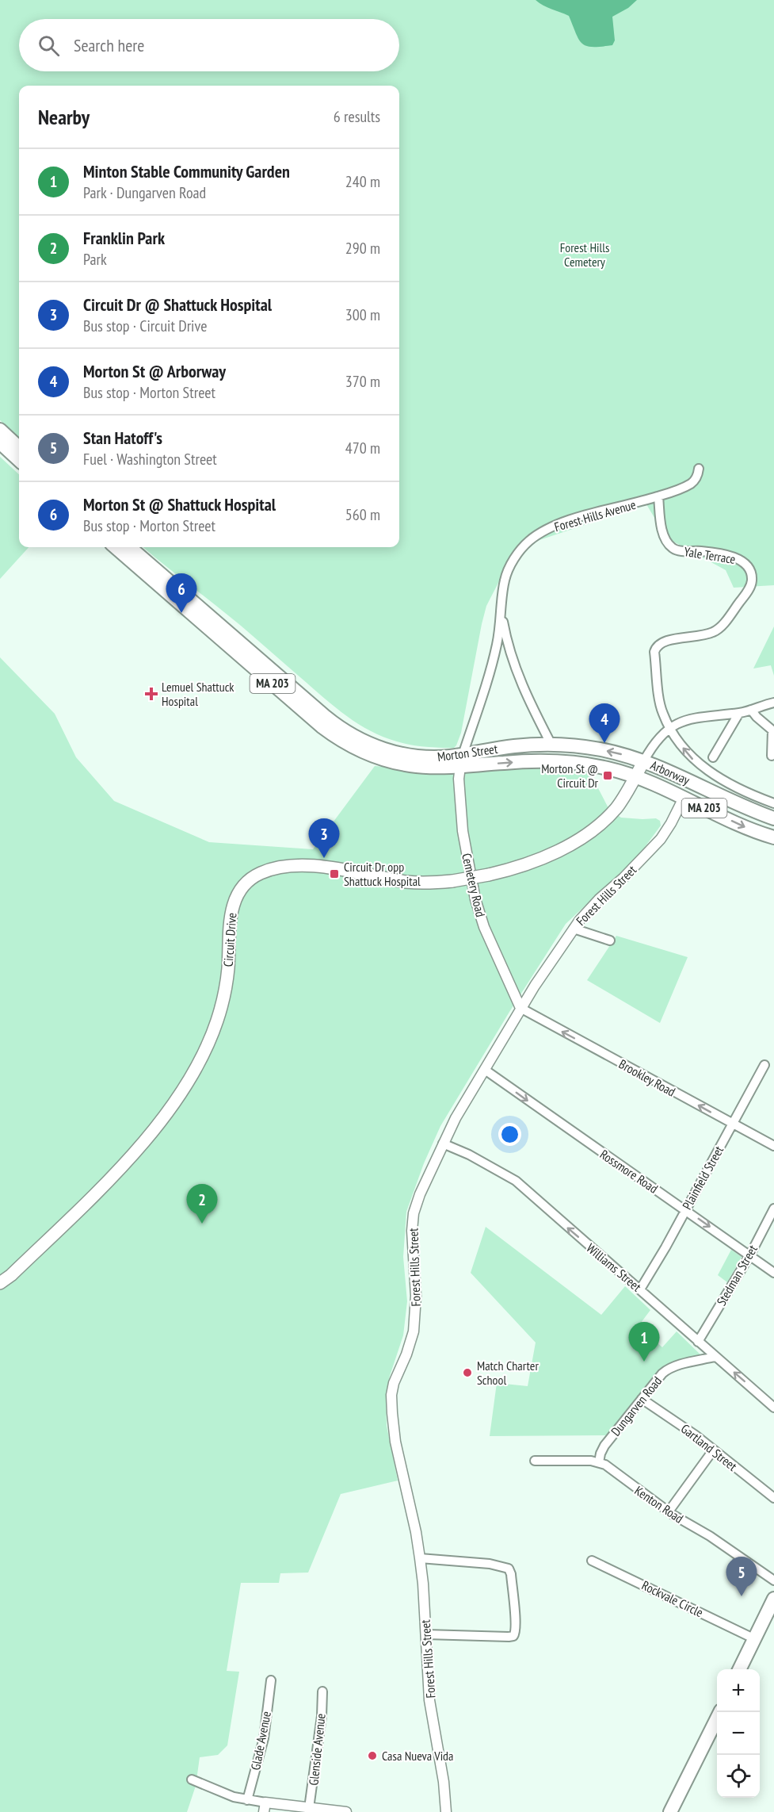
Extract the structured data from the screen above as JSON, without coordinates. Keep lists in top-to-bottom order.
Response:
{
  "streets": {
    "main road": [
      "MA 203",
      "Morton Street",
      "Arborway",
      "Circuit Drive"
    ],
    "street": [
      "Forest Hills Avenue",
      "Yale Terrace",
      "Cemetery Road",
      "Forest Hills Street",
      "Brookley Road",
      "Rossmore Road",
      "Plainfield Street",
      "Williams Street",
      "Stedman Street",
      "Dungarven Road",
      "Gartland Street",
      "Kenton Road",
      "Rockvale Circle",
      "Glade Avenue",
      "Glenside Avenue"
    ]
  },
  "crossings": [
    ["Forest Hills Avenue", "Yale Terrace"],
    ["Forest Hills Avenue", "Morton Street"],
    ["Forest Hills Avenue", "Cemetery Road"],
    ["Yale Terrace", "Arborway"],
    ["Morton Street", "Arborway"],
    ["Morton Street", "Cemetery Road"],
    ["Morton Street", "Circuit Drive"],
    ["Arborway", "Forest Hills Street"],
    ["Arborway", "Circuit Drive"],
    ["Cemetery Road", "Forest Hills Street"],
    ["Cemetery Road", "Brookley Road"],
    ["Forest Hills Street", "Brookley Road"],
    ["Forest Hills Street", "Rossmore Road"],
    ["Forest Hills Street", "Williams Street"],
    ["Brookley Road", "Plainfield Street"],
    ["Rossmore Road", "Plainfield Street"],
    ["Rossmore Road", "Stedman Street"],
    ["Plainfield Street", "Williams Street"],
    ["Williams Street", "Stedman Street"],
    ["Williams Street", "Dungarven Road"],
    ["Dungarven Road", "Gartland Street"],
    ["Dungarven Road", "Kenton Road"]
  ],
  "one_way": ["Brookley Road", "Rossmore Road", "Williams Street"],
  "parks": ["Forest Hills Cemetery"],
  "places": {
    "health": ["Lemuel Shattuck Hospital"],
    "transit": ["Morton St @ Circuit Dr", "Circuit Dr opp Shattuck Hospital"],
    "other": ["Match Charter School", "Casa Nueva Vida"]
  },
  "page": {
    "search": "Search here",
    "heading": ["Nearby", "6 results"],
    "list": [
      {
        "mark": "1",
        "name": "Minton Stable Community Garden",
        "note": "Park · Dungarven Road",
        "value": "240 m"
      },
      {
        "mark": "2",
        "name": "Franklin Park",
        "note": "Park",
        "value": "290 m"
      },
      {
        "mark": "3",
        "name": "Circuit Dr @ Shattuck Hospital",
        "note": "Bus stop · Circuit Drive",
        "value": "300 m"
      },
      {
        "mark": "4",
        "name": "Morton St @ Arborway",
        "note": "Bus stop · Morton Street",
        "value": "370 m"
      },
      {
        "mark": "5",
        "name": "Stan Hatoff's",
        "note": "Fuel · Washington Street",
        "value": "470 m"
      },
      {
        "mark": "6",
        "name": "Morton St @ Shattuck Hospital",
        "note": "Bus stop · Morton Street",
        "value": "560 m"
      }
    ],
    "pins": [
      "6",
      "4",
      "3",
      "2",
      "1",
      "5"
    ],
    "map_buttons": ["+", "−"]
  }
}
